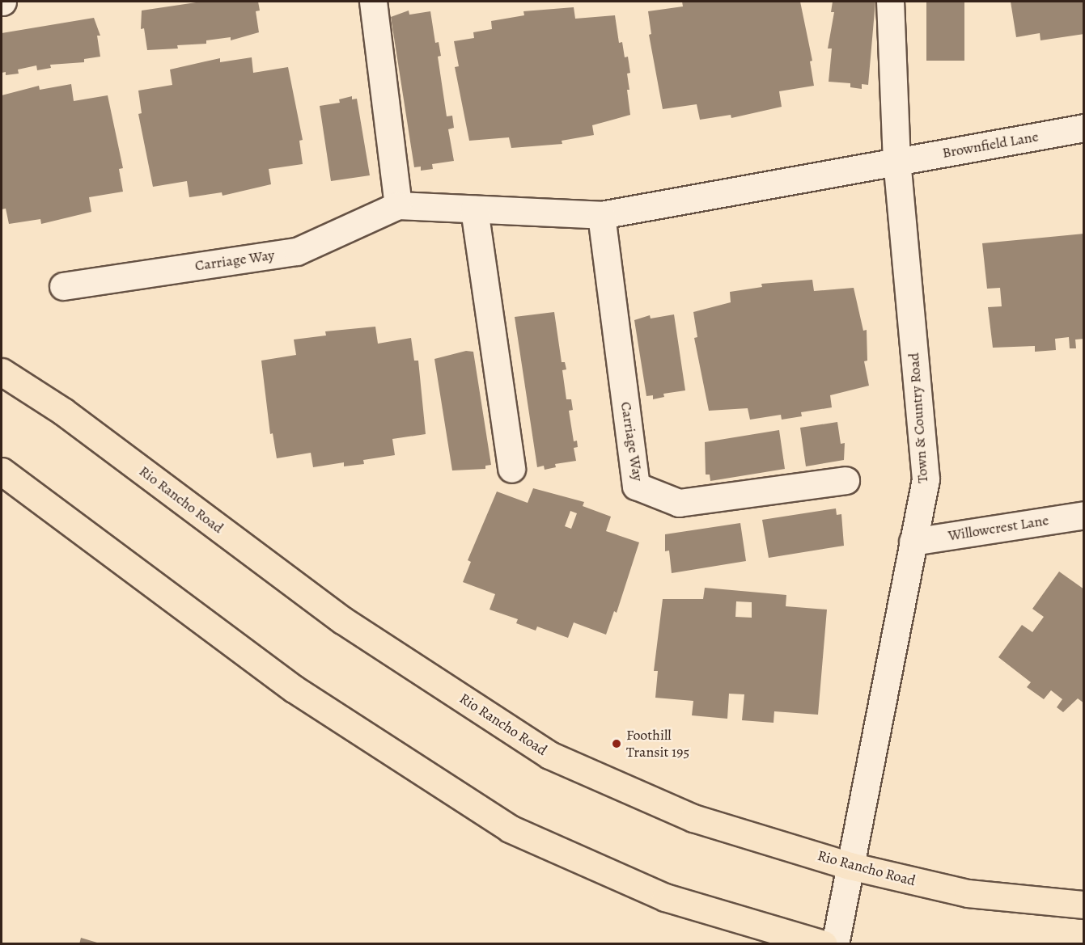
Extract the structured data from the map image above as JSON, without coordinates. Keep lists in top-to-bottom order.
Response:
{
  "streets": {
    "main road": ["Rio Rancho Road"],
    "street": [
      "Brownfield Lane",
      "Carriage Way",
      "Town & Country Road",
      "Willowcrest Lane"
    ]
  },
  "crossings": [
    ["Brownfield Lane", "Carriage Way"],
    ["Brownfield Lane", "Town & Country Road"],
    ["Carriage Way", "Town & Country Road"],
    ["Town & Country Road", "Rio Rancho Road"],
    ["Town & Country Road", "Willowcrest Lane"]
  ],
  "places": ["Foothill Transit 195"]
}
